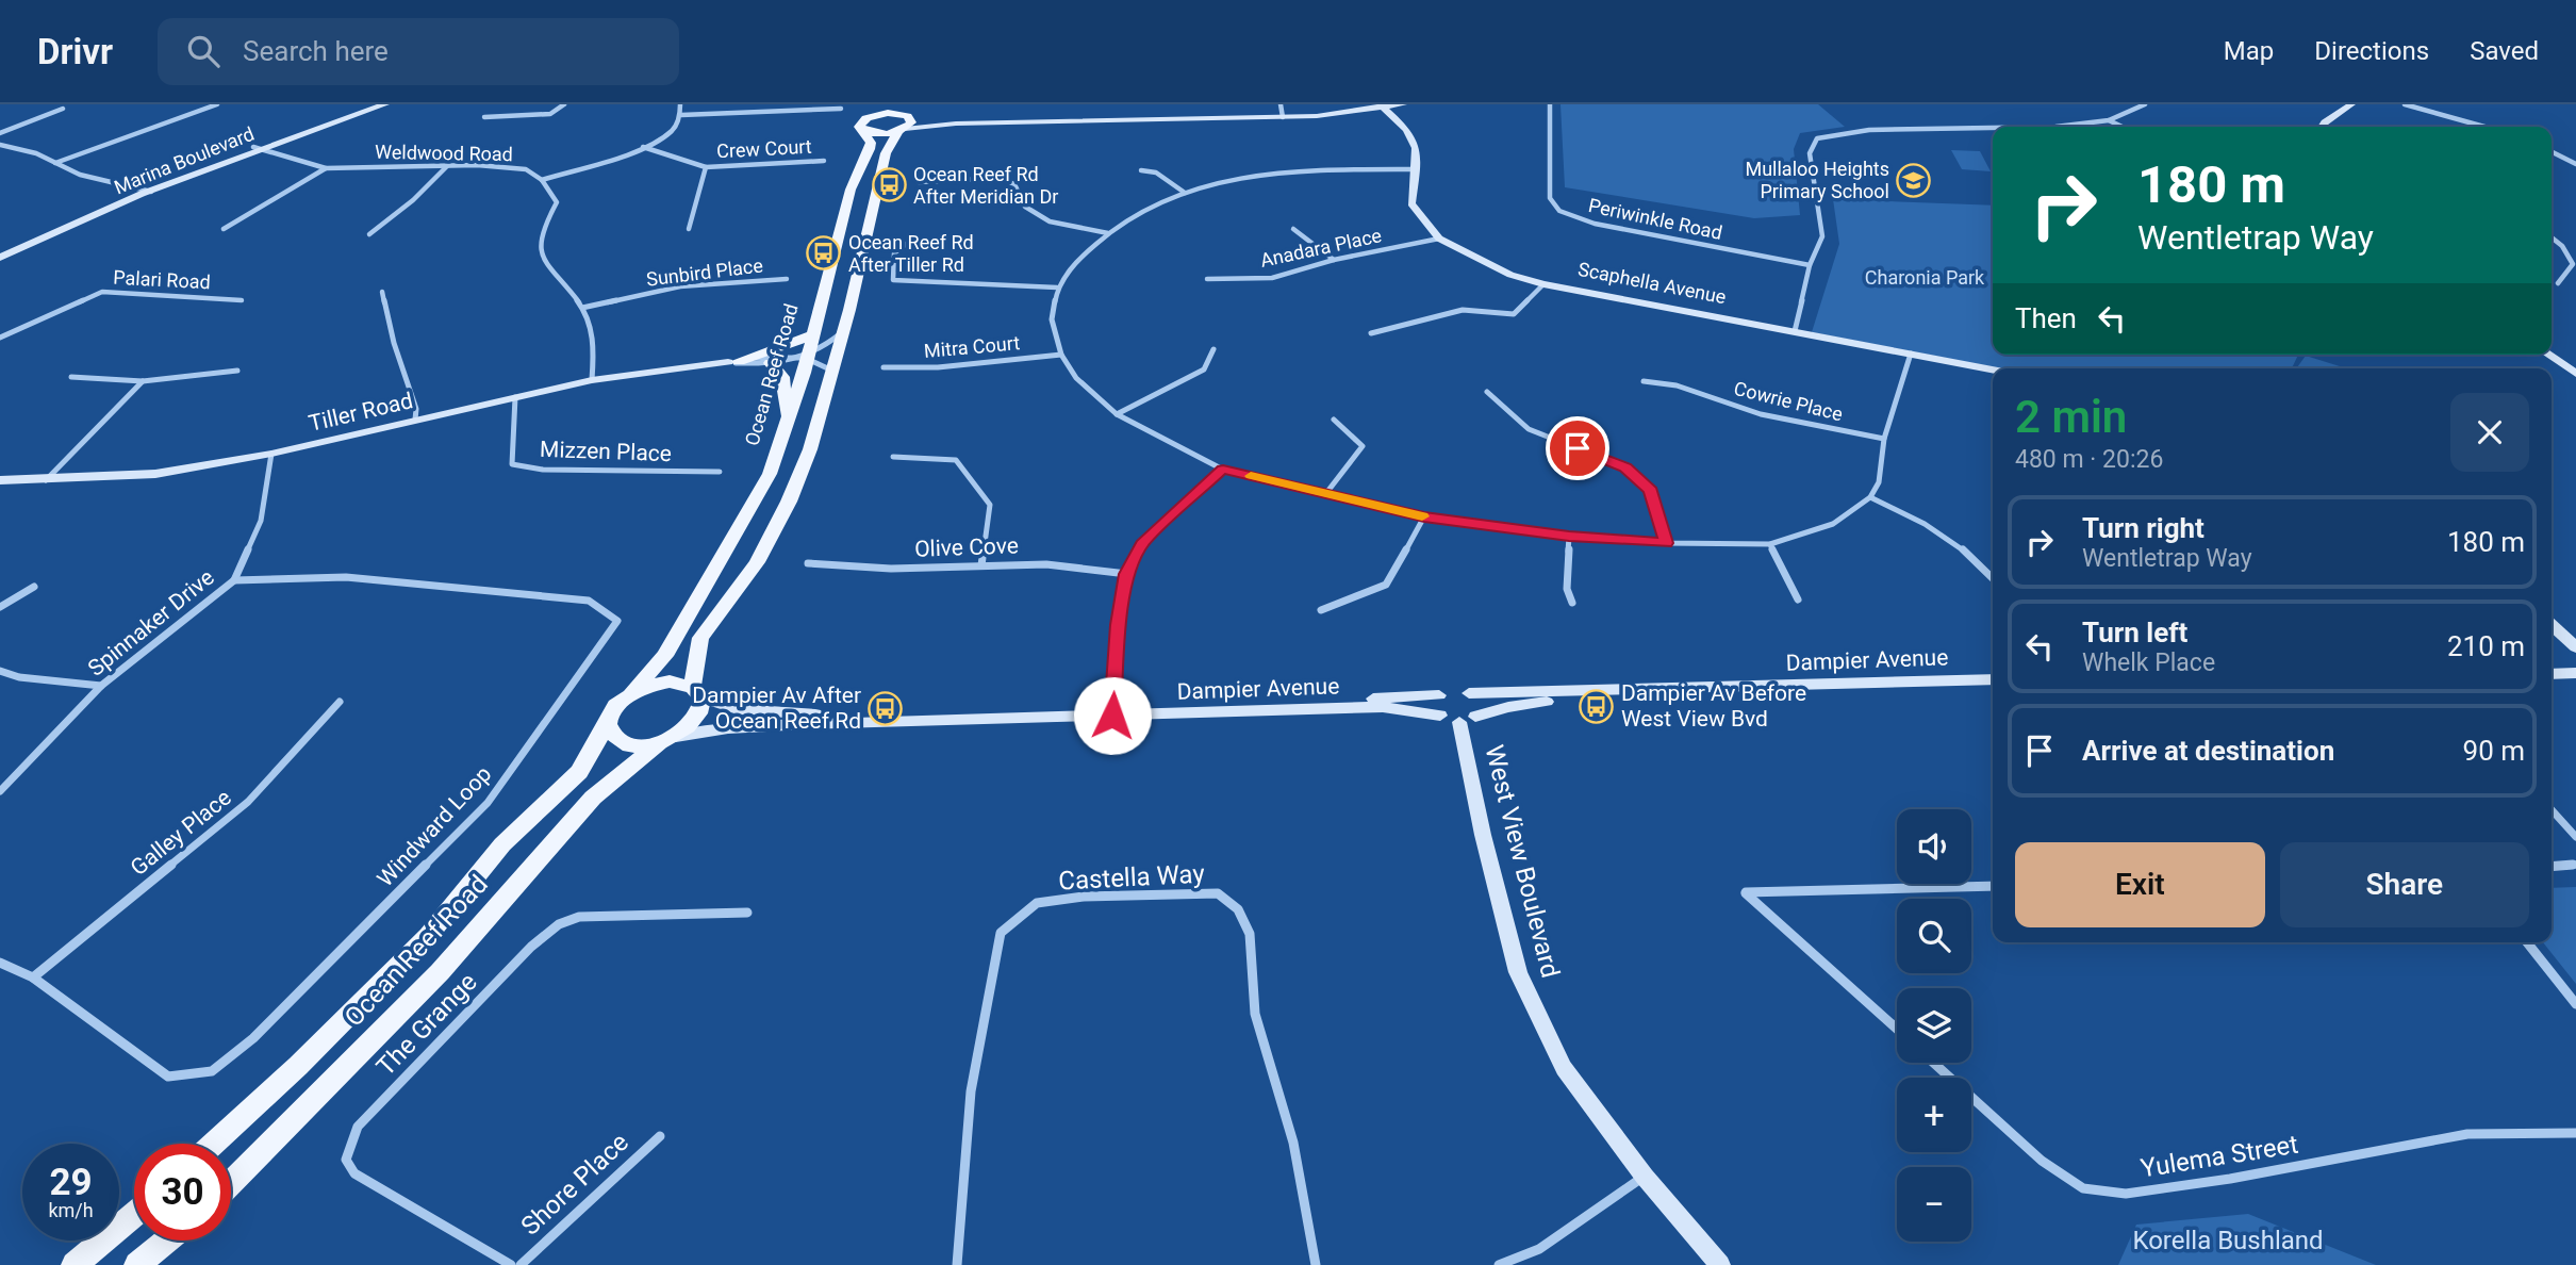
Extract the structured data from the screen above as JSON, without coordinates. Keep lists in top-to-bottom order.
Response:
{
  "streets": {
    "main road": ["Ocean Reef Road"],
    "street": [
      "Crew Court",
      "Weldwood Road",
      "Marina Boulevard",
      "Periwinkle Road",
      "Anadara Place",
      "Sunbird Place",
      "Palari Road",
      "Scaphella Avenue",
      "Mitra Court",
      "Cowrie Place",
      "Tiller Road",
      "Mizzen Place",
      "Olive Cove",
      "Spinnaker Drive",
      "Dampier Avenue",
      "Windward Loop",
      "Galley Place",
      "West View Boulevard",
      "Castella Way",
      "The Grange",
      "Yulema Street",
      "Shore Place"
    ]
  },
  "crossings": [
    ["Weldwood Road", "Marina Boulevard"],
    ["Weldwood Road", "Sunbird Place"],
    ["Weldwood Road", "Tiller Road"],
    ["Anadara Place", "Scaphella Avenue"],
    ["Ocean Reef Road", "Tiller Road"],
    ["Ocean Reef Road", "Dampier Avenue"],
    ["Tiller Road", "Mizzen Place"],
    ["Tiller Road", "Spinnaker Drive"],
    ["Spinnaker Drive", "Windward Loop"],
    ["Dampier Avenue", "West View Boulevard"],
    ["Windward Loop", "Galley Place"]
  ],
  "parks": ["Charonia Park", "Korella Bushland"],
  "places": {
    "school or university": ["Mullaloo Heights Primary School"],
    "bus stop": [
      "Ocean Reef Rd After Meridian Dr",
      "Ocean Reef Rd After Tiller Rd",
      "Dampier Av Before West View Bvd",
      "Dampier Av After Ocean Reef Rd"
    ]
  },
  "page": {
    "header": "Drivr",
    "search": "Search here",
    "nav": ["Map", "Directions", "Saved"],
    "turn": ["180 m", "Wentletrap Way"],
    "then": "Then",
    "heading": ["2 min", "480 m · 20:26"],
    "list": [
      {
        "name": "Turn right",
        "note": "Wentletrap Way",
        "value": "180 m"
      },
      {
        "name": "Turn left",
        "note": "Whelk Place",
        "value": "210 m"
      },
      {
        "name": "Arrive at destination",
        "value": "90 m"
      }
    ],
    "map_buttons": ["+", "−"],
    "buttons": ["Exit", "Share"],
    "speed": "29 km/h",
    "limit": "30"
  }
}
